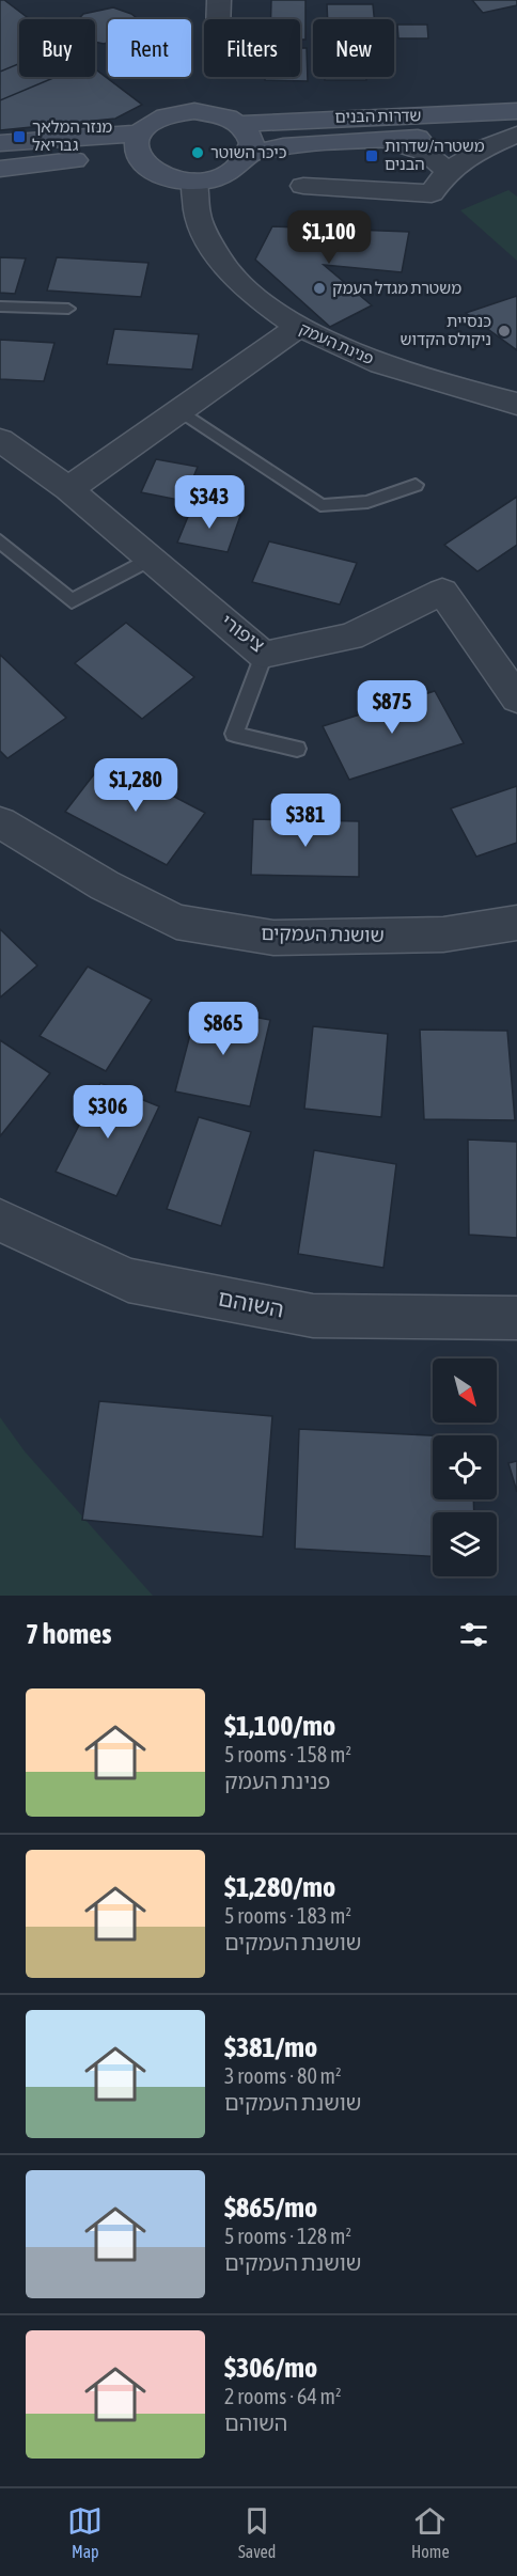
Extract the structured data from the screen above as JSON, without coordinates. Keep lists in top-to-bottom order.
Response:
{
  "streets": {
    "main road": ["שדרות הבנים"],
    "street": [
      "פנינת העמק",
      "ציפורי",
      "שושנת העמקים",
      "השוהם"
    ]
  },
  "crossings": [
    ["שדרות הבנים", "פנינת העמק"]
  ],
  "places": {
    "transit": ["מנזר המלאך גבריאל", "משטרה/שדרות הבנים"],
    "other": ["כיכר השוטר", "משטרת מגדל העמק", "כנסיית ניקולס הקדוש"]
  },
  "north": "bottom right",
  "page": {
    "chip": [
      "Buy",
      "Rent",
      "Filters",
      "New"
    ],
    "price": [
      "$1,100",
      "$343",
      "$875",
      "$1,280",
      "$381",
      "$865",
      "$306"
    ],
    "heading": "7 homes",
    "list": [
      {
        "name": "$1,100/mo",
        "note": "5 rooms · 158 m² · פנינת העמק"
      },
      {
        "name": "$1,280/mo",
        "note": "5 rooms · 183 m² · שושנת העמקים"
      },
      {
        "name": "$381/mo",
        "note": "3 rooms · 80 m² · שושנת העמקים"
      },
      {
        "name": "$865/mo",
        "note": "5 rooms · 128 m² · שושנת העמקים"
      },
      {
        "name": "$306/mo",
        "note": "2 rooms · 64 m² · השוהם"
      }
    ],
    "tabs": ["Map", "Saved", "Home"]
  }
}
